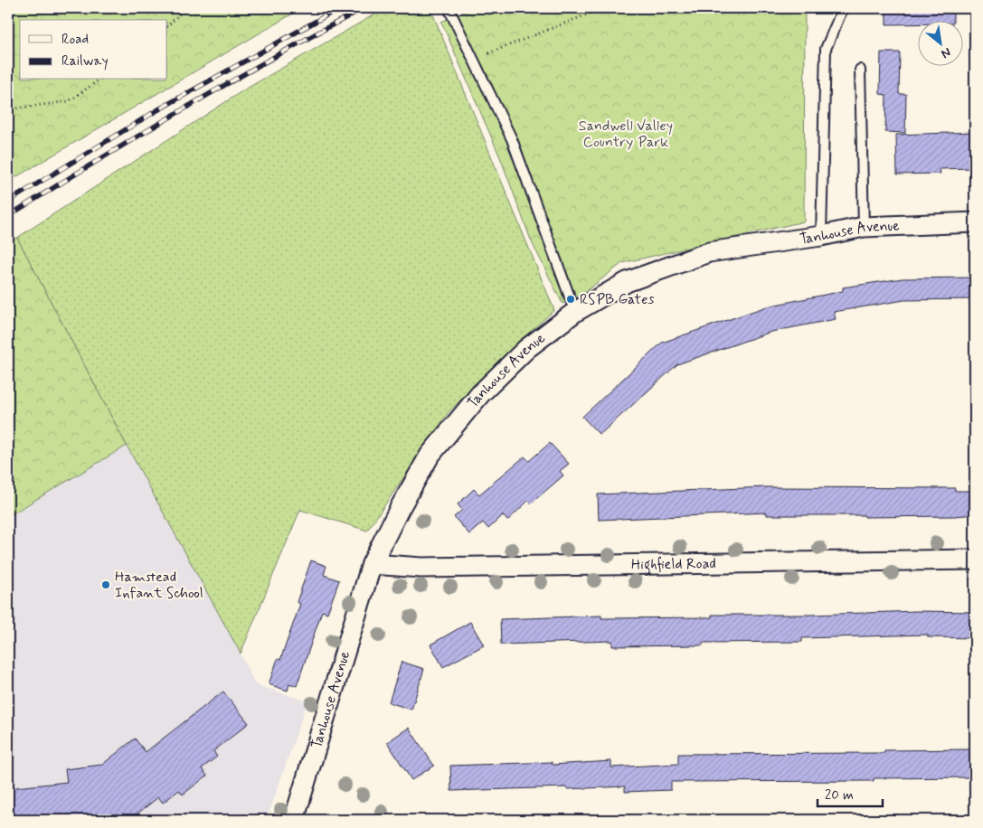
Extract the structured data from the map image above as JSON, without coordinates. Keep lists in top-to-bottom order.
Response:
{
  "streets": {
    "street": ["Tanhouse Avenue", "Highfield Road"]
  },
  "crossings": [
    ["Tanhouse Avenue", "Highfield Road"]
  ],
  "parks": ["Sandwell Valley Country Park"],
  "places": ["RSPB Gates", "Hamstead Infant School"],
  "legend": ["Road", "Railway"],
  "scale_bar": "20 m",
  "north": "bottom right"
}
